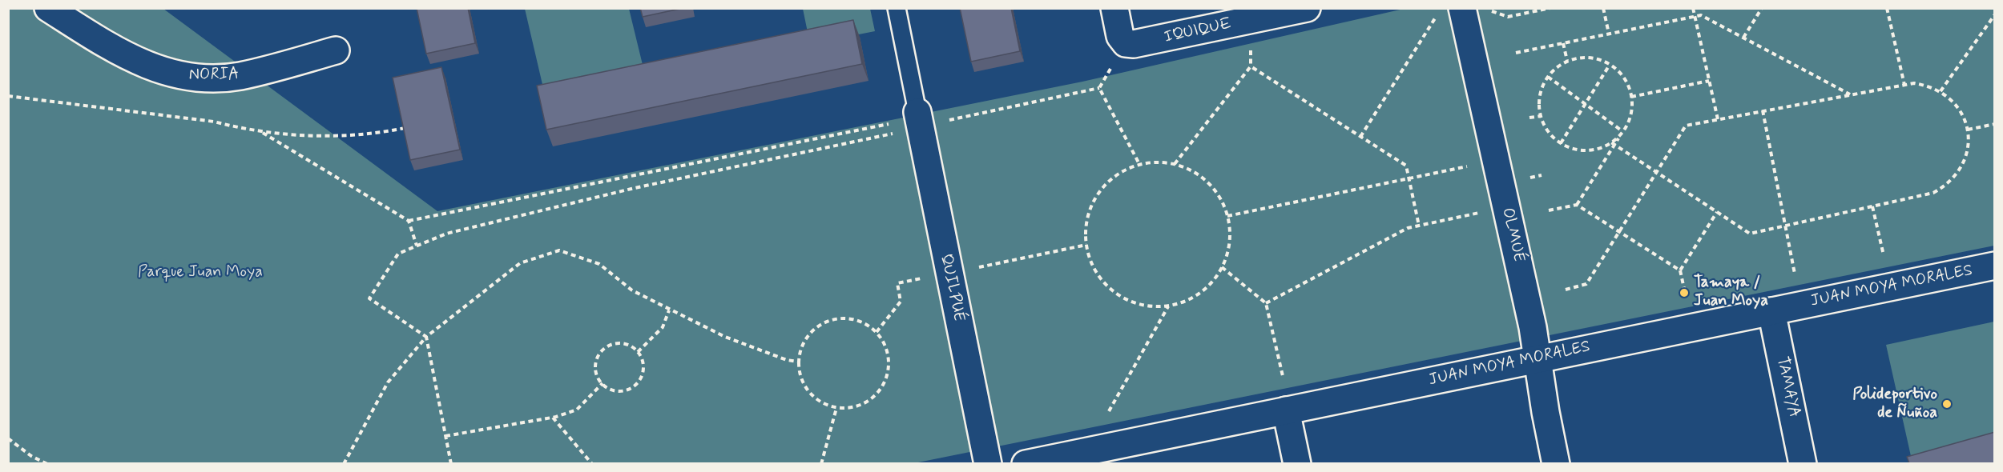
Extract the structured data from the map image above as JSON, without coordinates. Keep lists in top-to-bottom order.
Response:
{
  "streets": {
    "street": [
      "IQUIQUE",
      "NORIA",
      "OLMUÉ",
      "JUAN MOYA MORALES",
      "QUILPUÉ",
      "TAMAYA"
    ]
  },
  "crossings": [
    ["OLMUÉ", "JUAN MOYA MORALES"],
    ["JUAN MOYA MORALES", "TAMAYA"]
  ],
  "parks": ["Parque Juan Moya"],
  "places": ["Tamaya / Juan Moya", "Polideportivo de Ñuñoa"]
}
